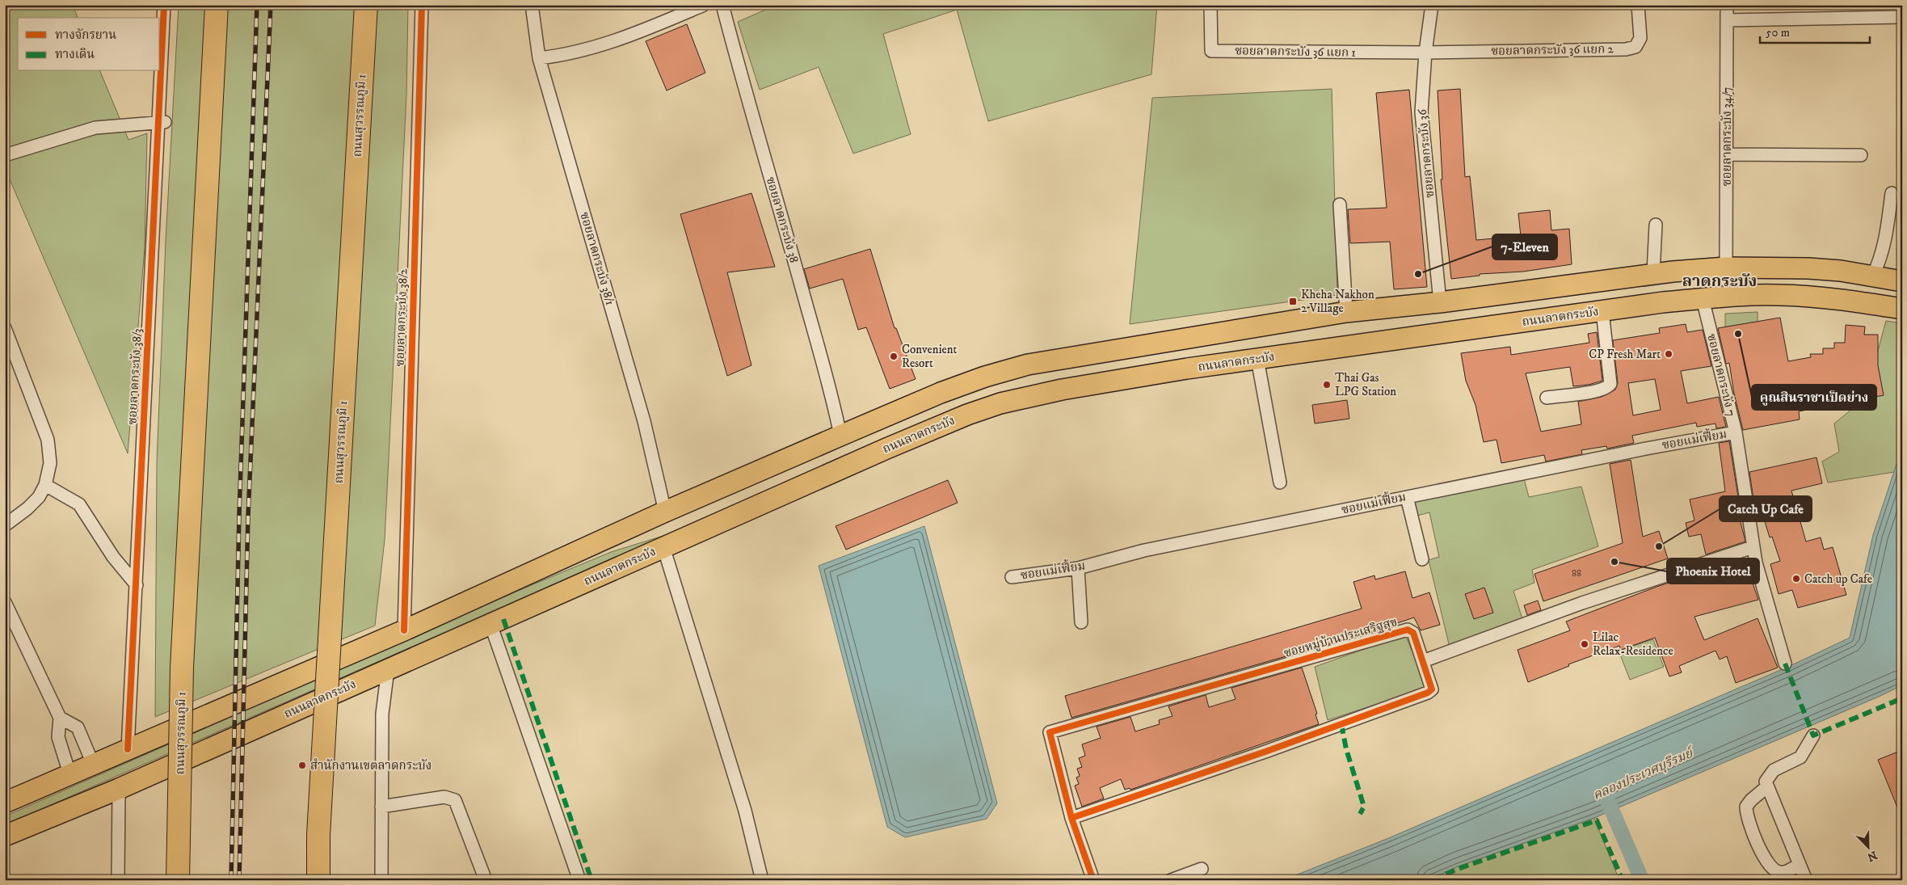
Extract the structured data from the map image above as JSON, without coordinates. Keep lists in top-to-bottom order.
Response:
{
  "streets": {
    "highway": ["ถนนสุวรรณภูมิ 1"],
    "main road": ["ถนนลาดกระบัง"],
    "street": [
      "ซอยลาดกระบัง 36 แยก 2",
      "ซอยลาดกระบัง 36 แยก 1",
      "ซอยลาดกระบัง 34/7",
      "ซอยลาดกระบัง 36",
      "ซอยลาดกระบัง 38",
      "ซอยลาดกระบัง 38/1",
      "ซอยลาดกระบัง 38/2",
      "ซอยลาดกระบัง 7",
      "ซอยลาดกระบัง 38/3",
      "ซอยแม่เฟี้ยม",
      "ซอยหมู่บ้านประเสริฐสุข"
    ]
  },
  "crossings": [
    ["ซอยลาดกระบัง 36 แยก 2", "ซอยลาดกระบัง 36 แยก 1"],
    ["ซอยลาดกระบัง 36 แยก 2", "ซอยลาดกระบัง 36"],
    ["ซอยลาดกระบัง 36 แยก 1", "ซอยลาดกระบัง 36"],
    ["ถนนลาดกระบัง", "ซอยลาดกระบัง 7"],
    ["ซอยลาดกระบัง 7", "ซอยแม่เฟี้ยม"]
  ],
  "districts": ["ลาดกระบัง"],
  "water": ["คลองประเวศบุรีรมย์"],
  "places": {
    "other": [
      "7-Eleven",
      "คูณสินราชาเป็ดย่าง",
      "CP Fresh Mart",
      "Convenient Resort",
      "Thai Gas LPG Station",
      "Catch Up Cafe",
      "Phoenix Hotel",
      "Catch up Cafe",
      "Lilac Relax-Residence",
      "สำนักงานเขตลาดกระบัง"
    ],
    "transit": ["Kheha Nakhon 2 Village"]
  },
  "house_numbers": ["88"],
  "legend": ["ทางจักรยาน", "ทางเดิน"],
  "scale_bar": "50 m",
  "north": "bottom right"
}
